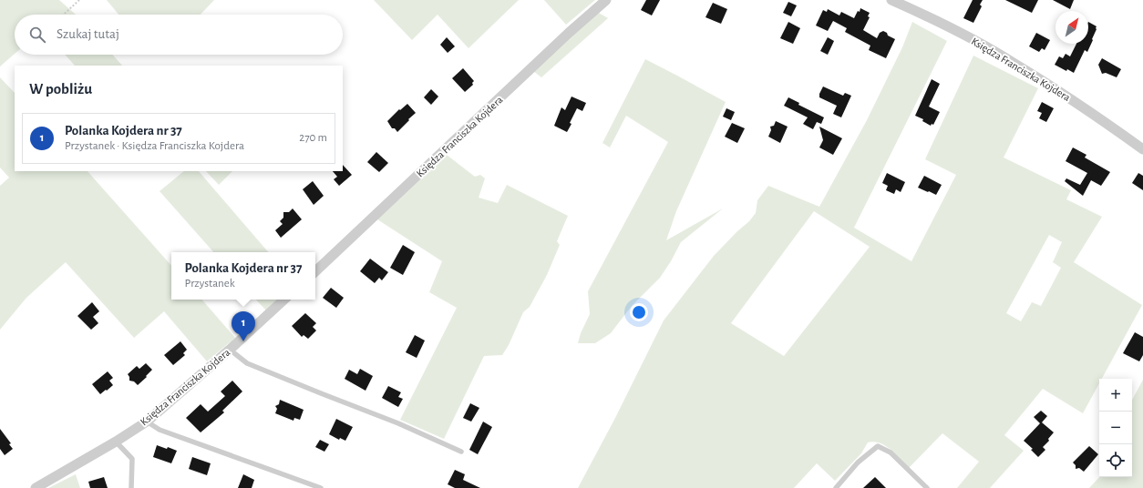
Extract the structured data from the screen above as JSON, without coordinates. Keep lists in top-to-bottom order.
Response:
{
  "streets": {
    "street": ["Księdza Franciszka Kojdera"]
  },
  "north": "top right",
  "page": {
    "search": "Szukaj tutaj",
    "heading": "W pobliżu",
    "list": [
      {
        "mark": "1",
        "name": "Polanka Kojdera nr 37",
        "note": "Przystanek · Księdza Franciszka Kojdera",
        "value": "270 m"
      }
    ],
    "popup": ["Polanka Kojdera nr 37", "Przystanek"],
    "pins": "1",
    "map_buttons": ["+", "−"]
  }
}
